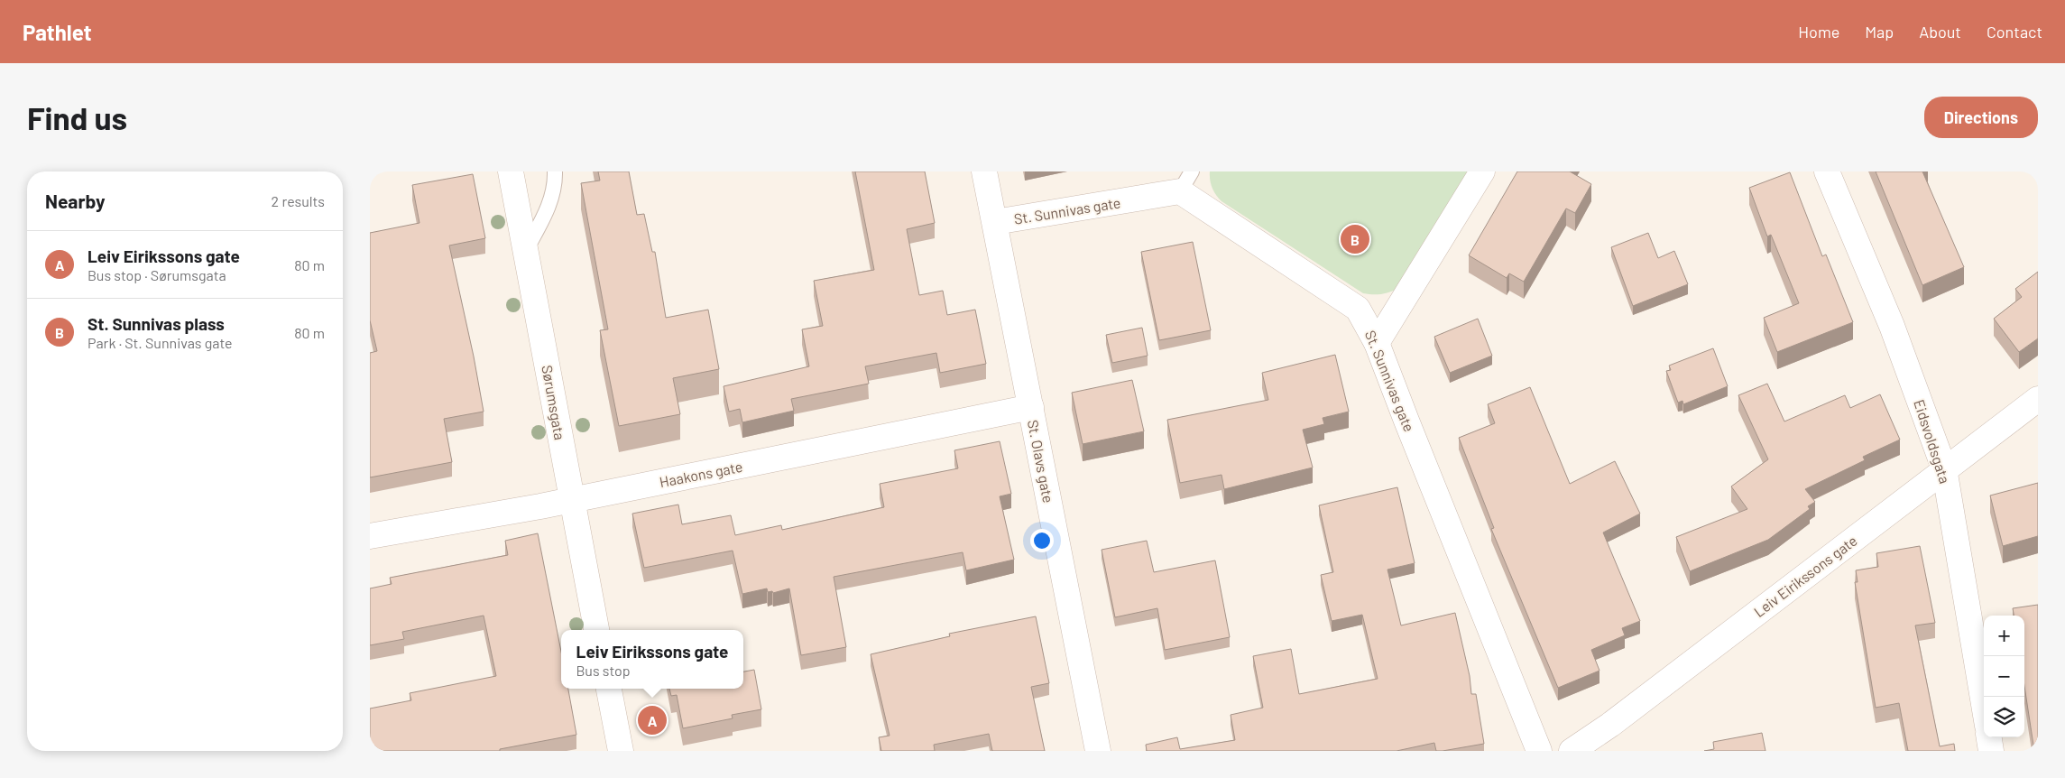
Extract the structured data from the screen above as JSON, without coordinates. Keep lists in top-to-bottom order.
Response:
{
  "streets": {
    "street": [
      "St. Sunnivas gate",
      "Sørumsgata",
      "Eidsvoldsgata",
      "St. Olavs gate",
      "Haakons gate",
      "Leiv Eirikssons gate"
    ]
  },
  "crossings": [
    ["St. Sunnivas gate", "St. Olavs gate"],
    ["Sørumsgata", "Haakons gate"],
    ["Eidsvoldsgata", "Leiv Eirikssons gate"],
    ["St. Olavs gate", "Haakons gate"]
  ],
  "page": {
    "header": "Pathlet",
    "nav": [
      "Home",
      "Map",
      "About",
      "Contact"
    ],
    "buttons": "Directions",
    "title": "Find us",
    "heading": ["Nearby", "2 results"],
    "pins": ["B", "A"],
    "list": [
      {
        "mark": "A",
        "name": "Leiv Eirikssons gate",
        "note": "Bus stop · Sørumsgata",
        "value": "80 m"
      },
      {
        "mark": "B",
        "name": "St. Sunnivas plass",
        "note": "Park · St. Sunnivas gate",
        "value": "80 m"
      }
    ],
    "map_buttons": ["+", "−"],
    "popup": ["Leiv Eirikssons gate", "Bus stop"]
  }
}
